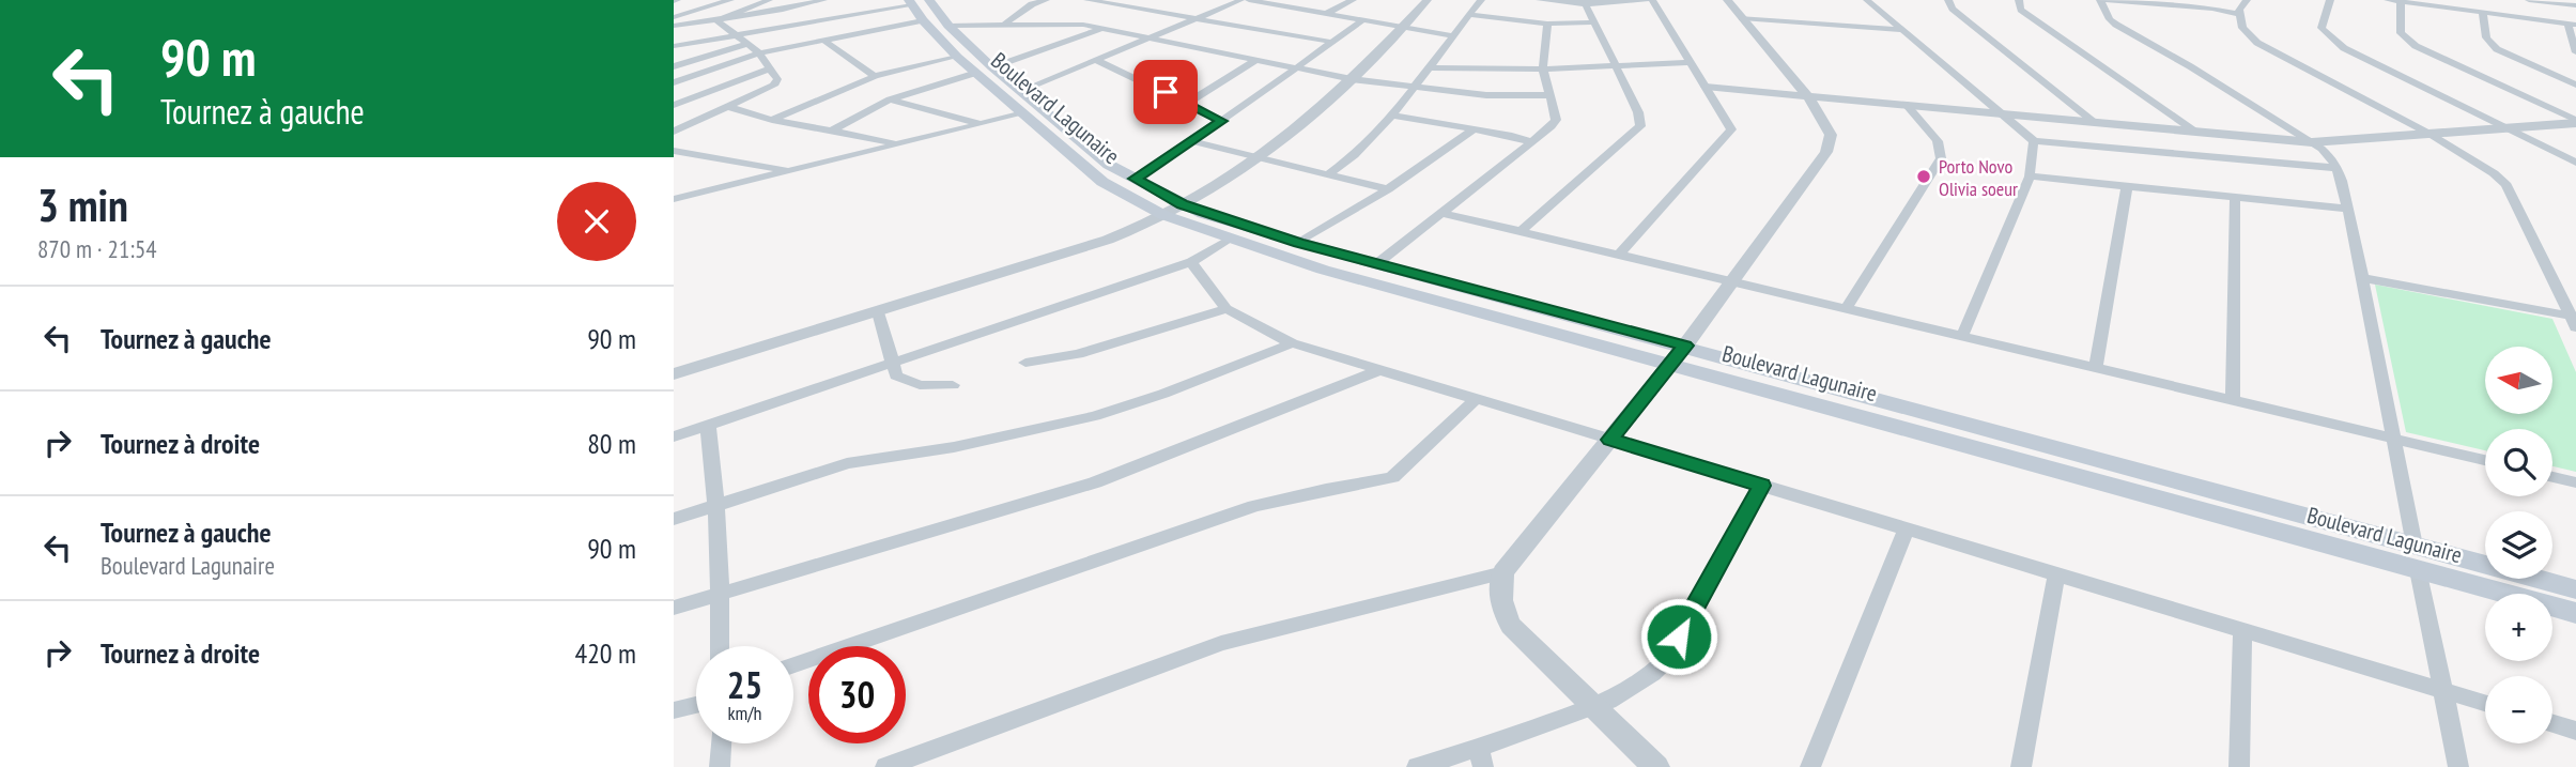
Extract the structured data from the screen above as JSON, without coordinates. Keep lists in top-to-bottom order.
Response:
{
  "streets": {
    "main road": ["Boulevard Lagunaire"]
  },
  "places": ["Porto Novo Olivia soeur"],
  "north": "left",
  "page": {
    "turn": ["90 m", "Tournez à gauche"],
    "heading": ["3 min", "870 m · 21:54"],
    "list": [
      {
        "name": "Tournez à gauche",
        "value": "90 m"
      },
      {
        "name": "Tournez à droite",
        "value": "80 m"
      },
      {
        "name": "Tournez à gauche",
        "note": "Boulevard Lagunaire",
        "value": "90 m"
      },
      {
        "name": "Tournez à droite",
        "value": "420 m"
      }
    ],
    "map_buttons": ["+", "−"],
    "speed": "25 km/h",
    "limit": "30"
  }
}
